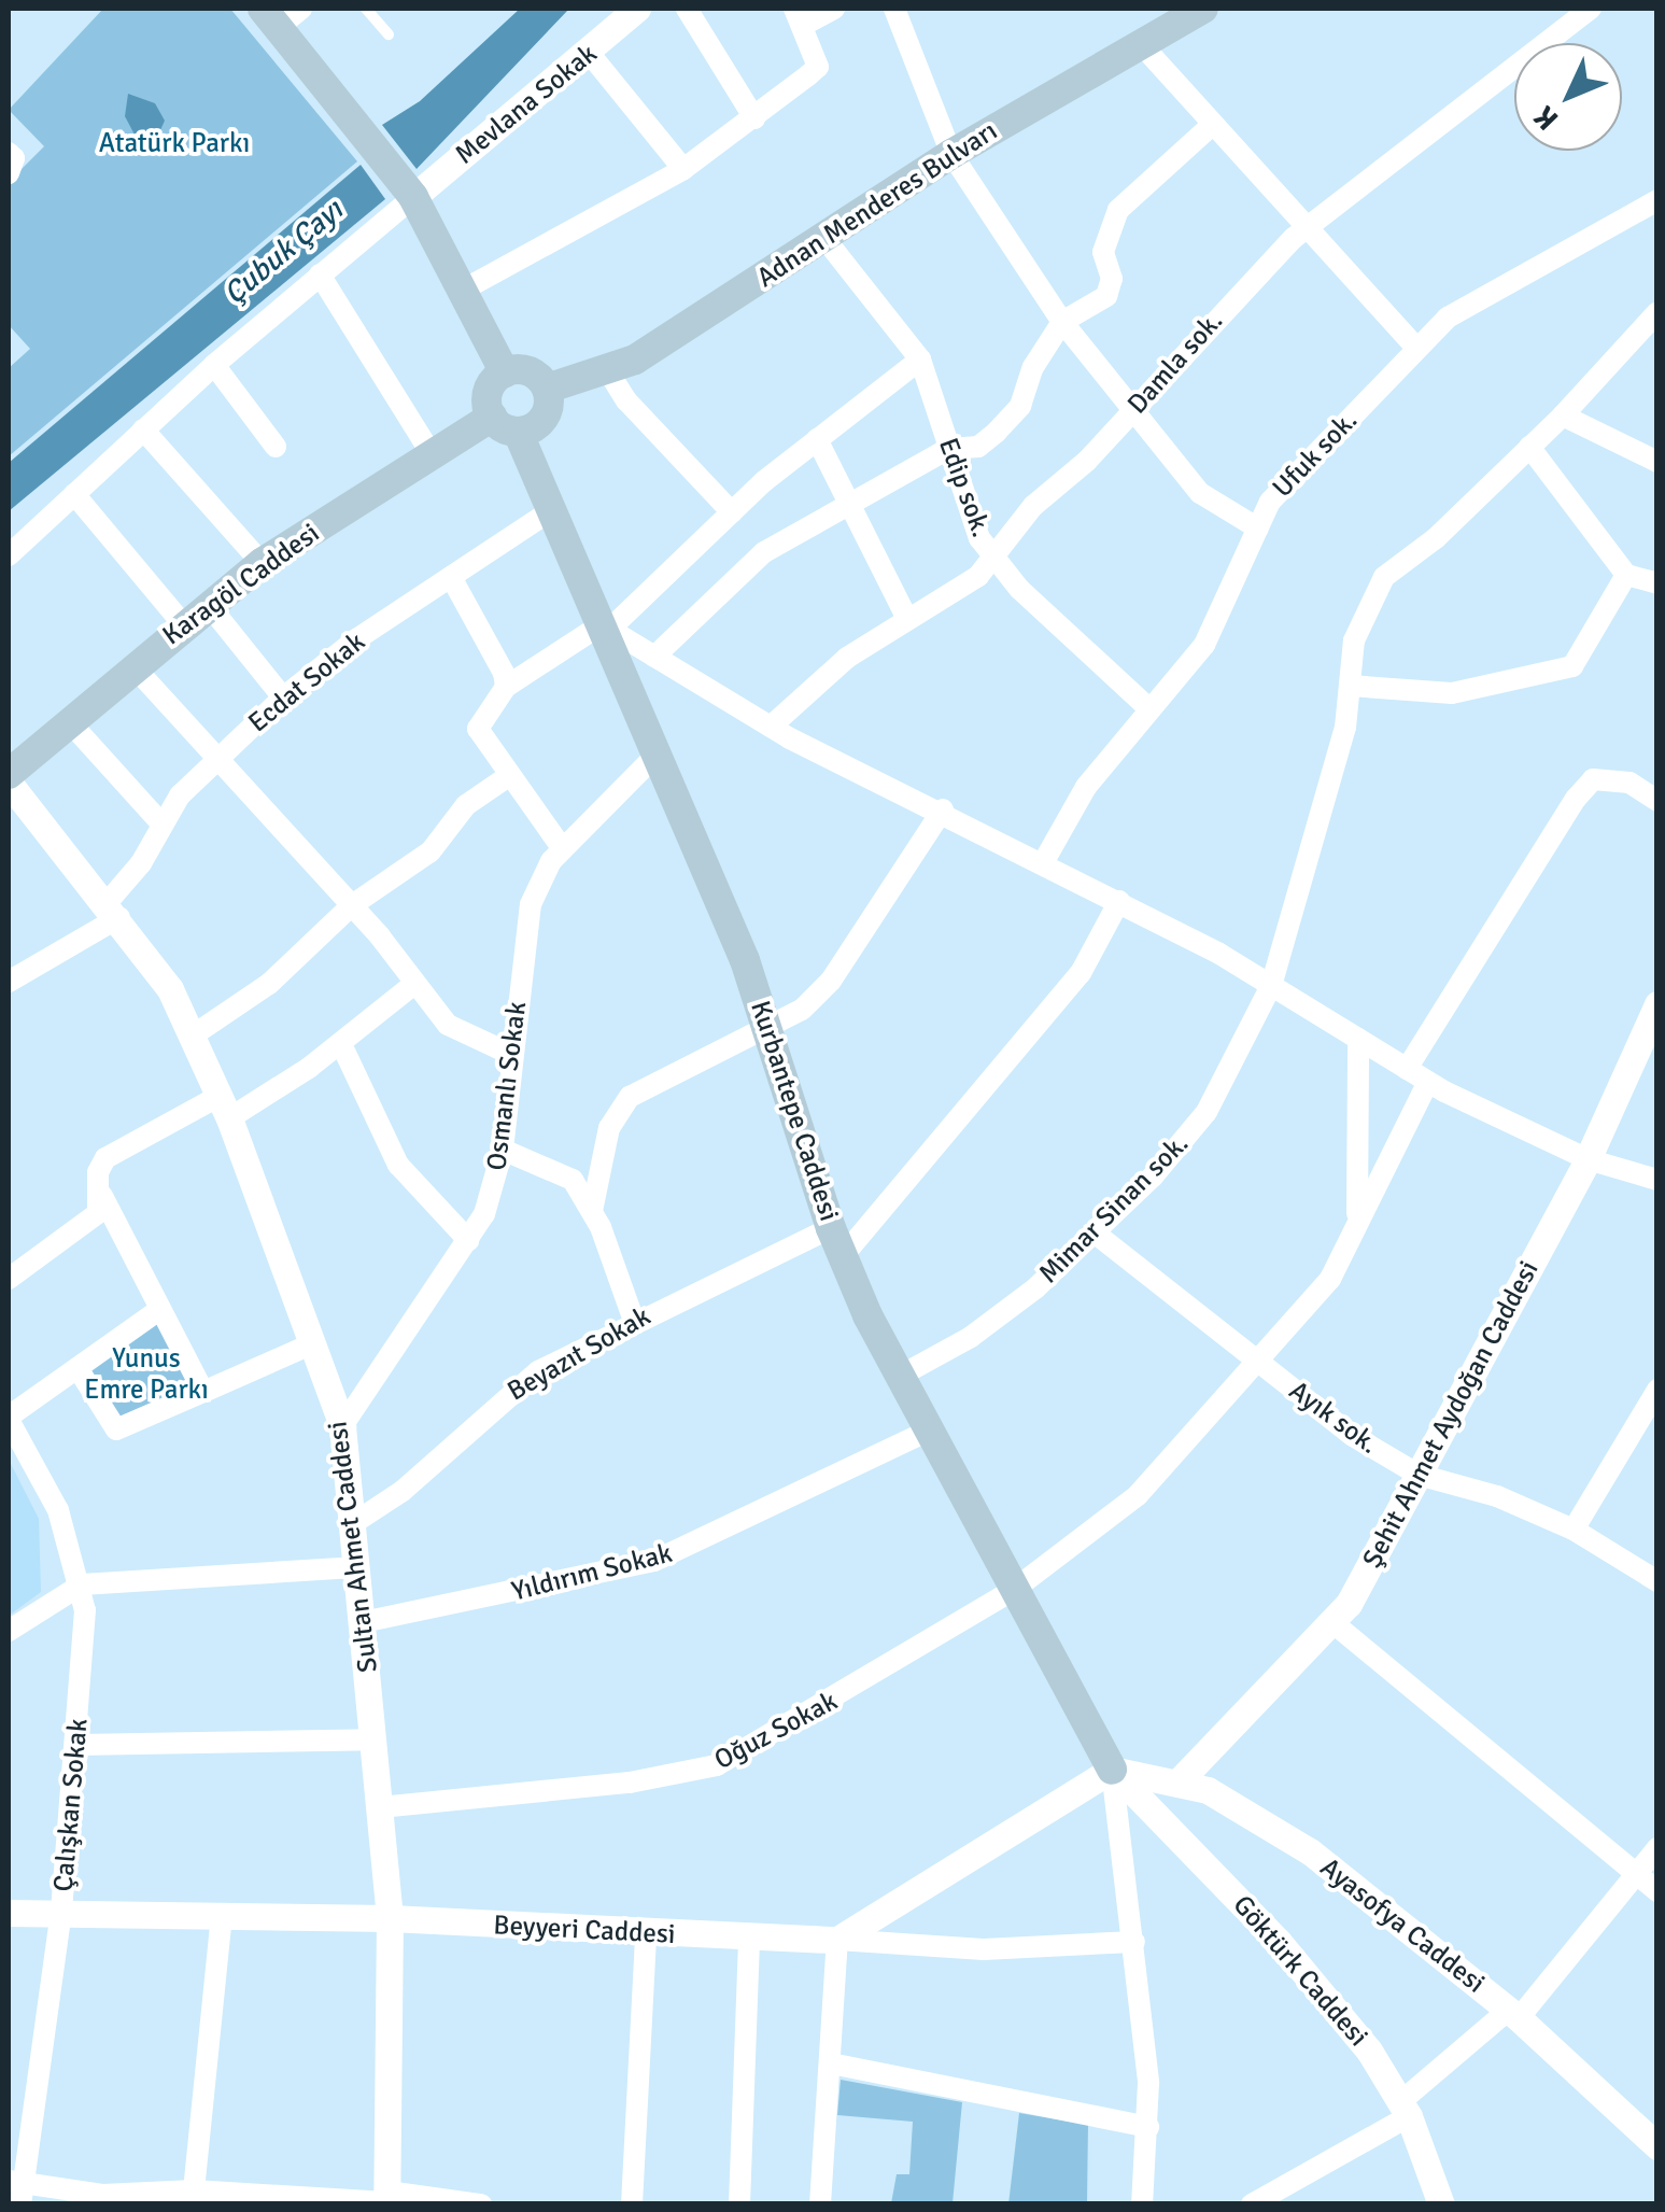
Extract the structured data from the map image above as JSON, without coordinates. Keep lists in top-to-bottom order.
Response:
{
  "streets": {
    "main road": ["Adnan Menderes Bulvarı", "Karagöl Caddesi", "Kurbantepe Caddesi"],
    "street": [
      "Mevlana Sokak",
      "Damla sok.",
      "Ufuk sok.",
      "Edip sok.",
      "Ecdat Sokak",
      "Osmanlı Sokak",
      "Mimar Sinan sok.",
      "Beyazıt Sokak",
      "Şehit Ahmet Aydoğan Caddesi",
      "Ayık sok.",
      "Sultan Ahmet Caddesi",
      "Yıldırım Sokak",
      "Oğuz Sokak",
      "Çalışkan Sokak",
      "Ayasofya Caddesi",
      "Beyyeri Caddesi",
      "Göktürk Caddesi"
    ]
  },
  "crossings": [
    ["Adnan Menderes Bulvarı", "Edip sok."],
    ["Adnan Menderes Bulvarı", "Karagöl Caddesi"],
    ["Adnan Menderes Bulvarı", "Kurbantepe Caddesi"],
    ["Damla sok.", "Edip sok."],
    ["Ufuk sok.", "Edip sok."],
    ["Karagöl Caddesi", "Kurbantepe Caddesi"],
    ["Ecdat Sokak", "Kurbantepe Caddesi"],
    ["Ecdat Sokak", "Sultan Ahmet Caddesi"],
    ["Osmanlı Sokak", "Kurbantepe Caddesi"],
    ["Osmanlı Sokak", "Sultan Ahmet Caddesi"],
    ["Kurbantepe Caddesi", "Mimar Sinan sok."],
    ["Kurbantepe Caddesi", "Beyazıt Sokak"],
    ["Kurbantepe Caddesi", "Yıldırım Sokak"],
    ["Kurbantepe Caddesi", "Oğuz Sokak"],
    ["Kurbantepe Caddesi", "Ayasofya Caddesi"],
    ["Kurbantepe Caddesi", "Göktürk Caddesi"],
    ["Mimar Sinan sok.", "Ayık sok."],
    ["Beyazıt Sokak", "Sultan Ahmet Caddesi"],
    ["Şehit Ahmet Aydoğan Caddesi", "Ayık sok."],
    ["Şehit Ahmet Aydoğan Caddesi", "Ayasofya Caddesi"],
    ["Ayık sok.", "Oğuz Sokak"],
    ["Sultan Ahmet Caddesi", "Yıldırım Sokak"],
    ["Sultan Ahmet Caddesi", "Oğuz Sokak"],
    ["Sultan Ahmet Caddesi", "Beyyeri Caddesi"],
    ["Çalışkan Sokak", "Beyyeri Caddesi"],
    ["Ayasofya Caddesi", "Göktürk Caddesi"]
  ],
  "water": ["Çubuk Çayı"],
  "parks": ["Atatürk Parkı", "Yunus Emre Parkı"],
  "north": "bottom left"
}
